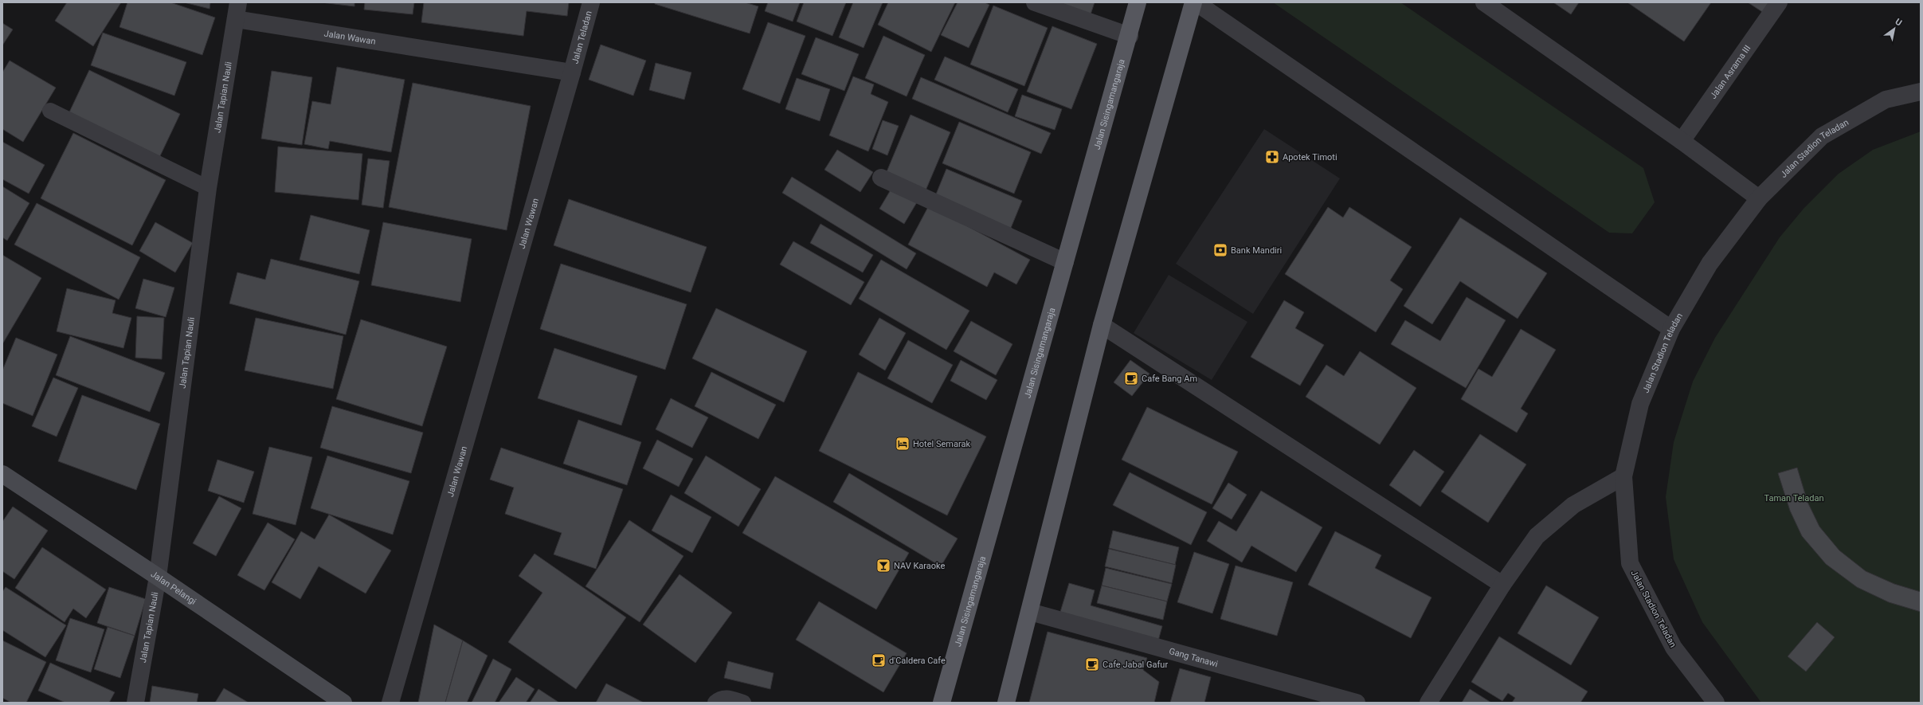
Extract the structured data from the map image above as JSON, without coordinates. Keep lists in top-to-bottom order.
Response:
{
  "streets": {
    "main road": ["Jalan Sisingamangaraja", "Jalan Pelangi"],
    "street": [
      "Jalan Wawan",
      "Jalan Teladan",
      "Jalan Asrama III",
      "Jalan Tapian Nauli",
      "Jalan Stadion Teladan",
      "Gang Tanawi"
    ]
  },
  "crossings": [
    ["Jalan Wawan", "Jalan Teladan"],
    ["Jalan Wawan", "Jalan Tapian Nauli"],
    ["Jalan Tapian Nauli", "Jalan Pelangi"]
  ],
  "parks": ["Taman Teladan"],
  "places": {
    "pharmacy": ["Apotek Timoti"],
    "bank": ["Bank Mandiri"],
    "cafe": ["Cafe Bang Am", "d'Caldera Cafe", "Cafe Jabal Gafur"],
    "hotel": ["Hotel Semarak"],
    "bar": ["NAV Karaoke"]
  },
  "north": "top right"
}
